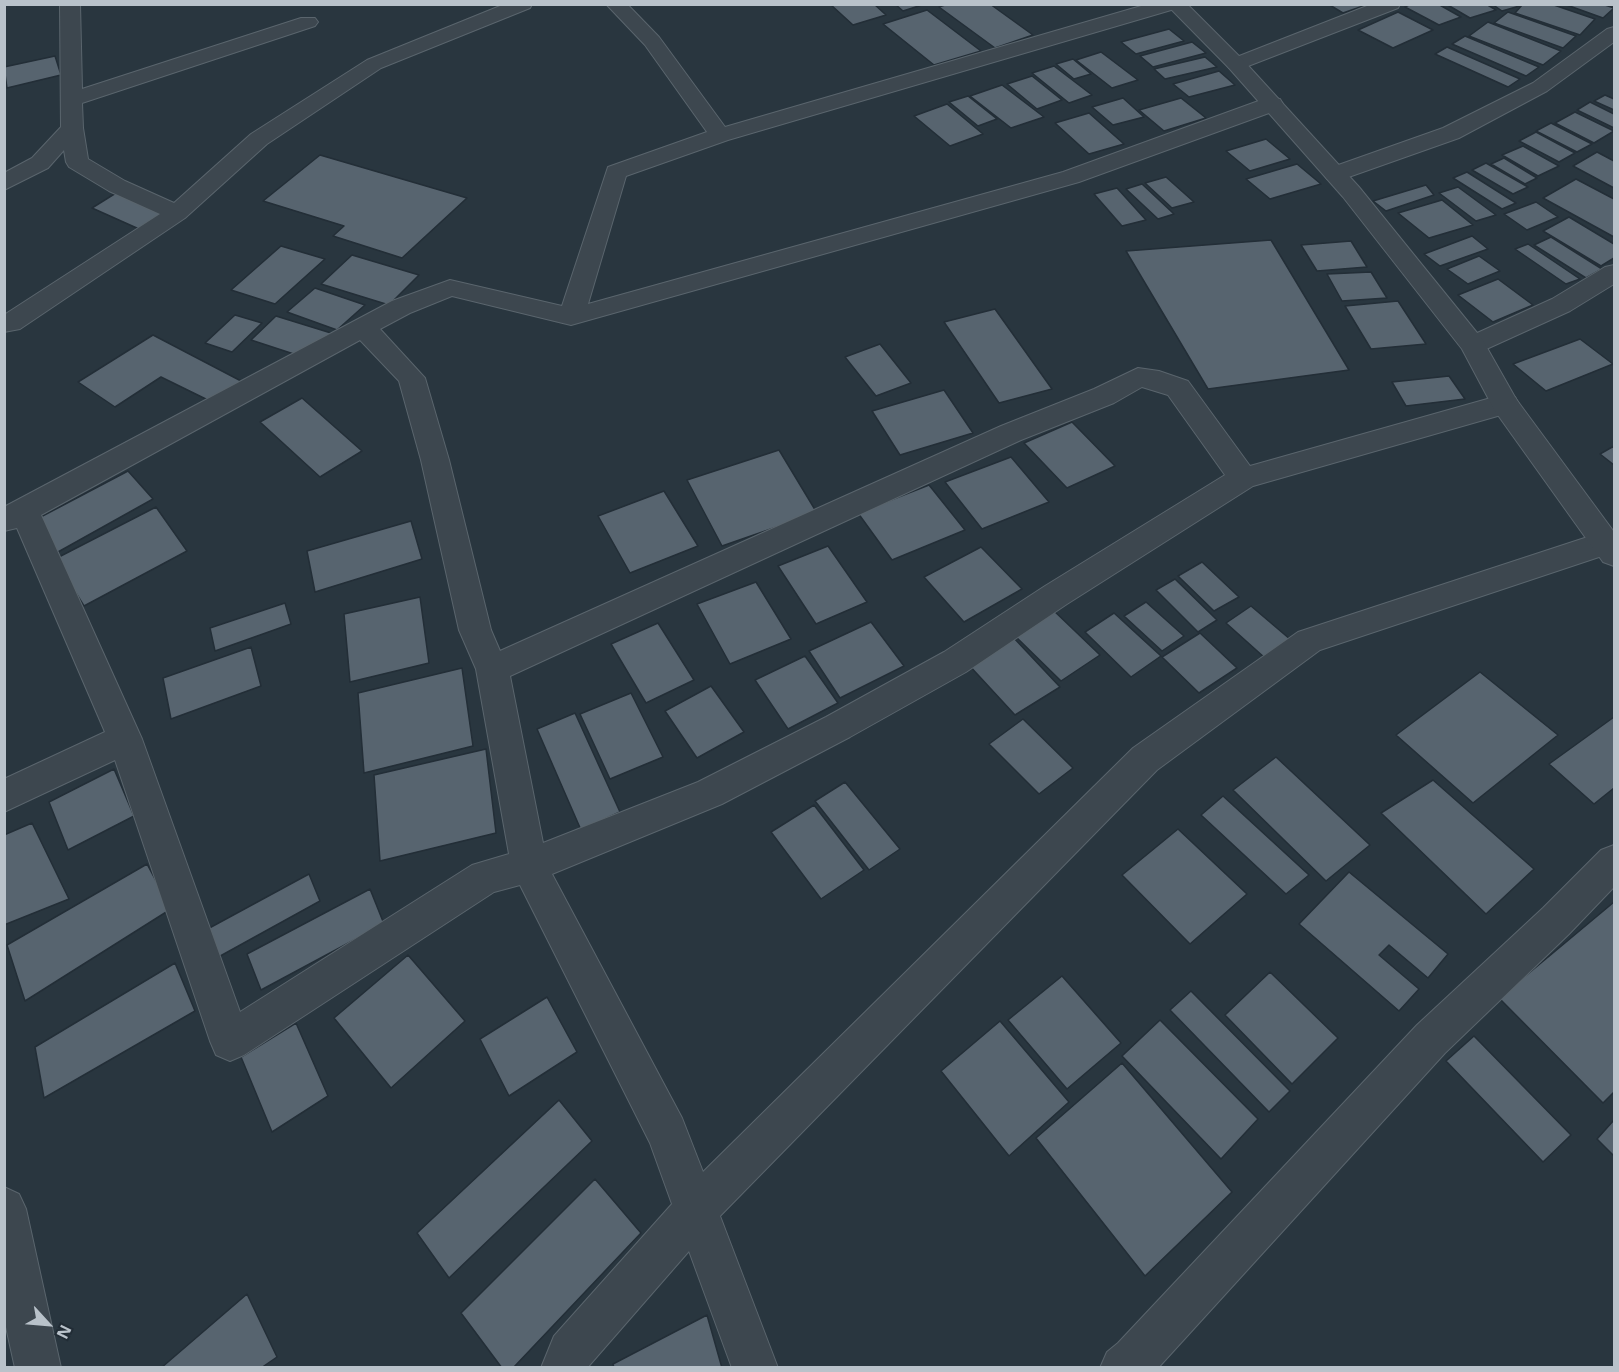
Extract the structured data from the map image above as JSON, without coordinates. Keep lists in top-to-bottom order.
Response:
{
  "north": "bottom right"
}
